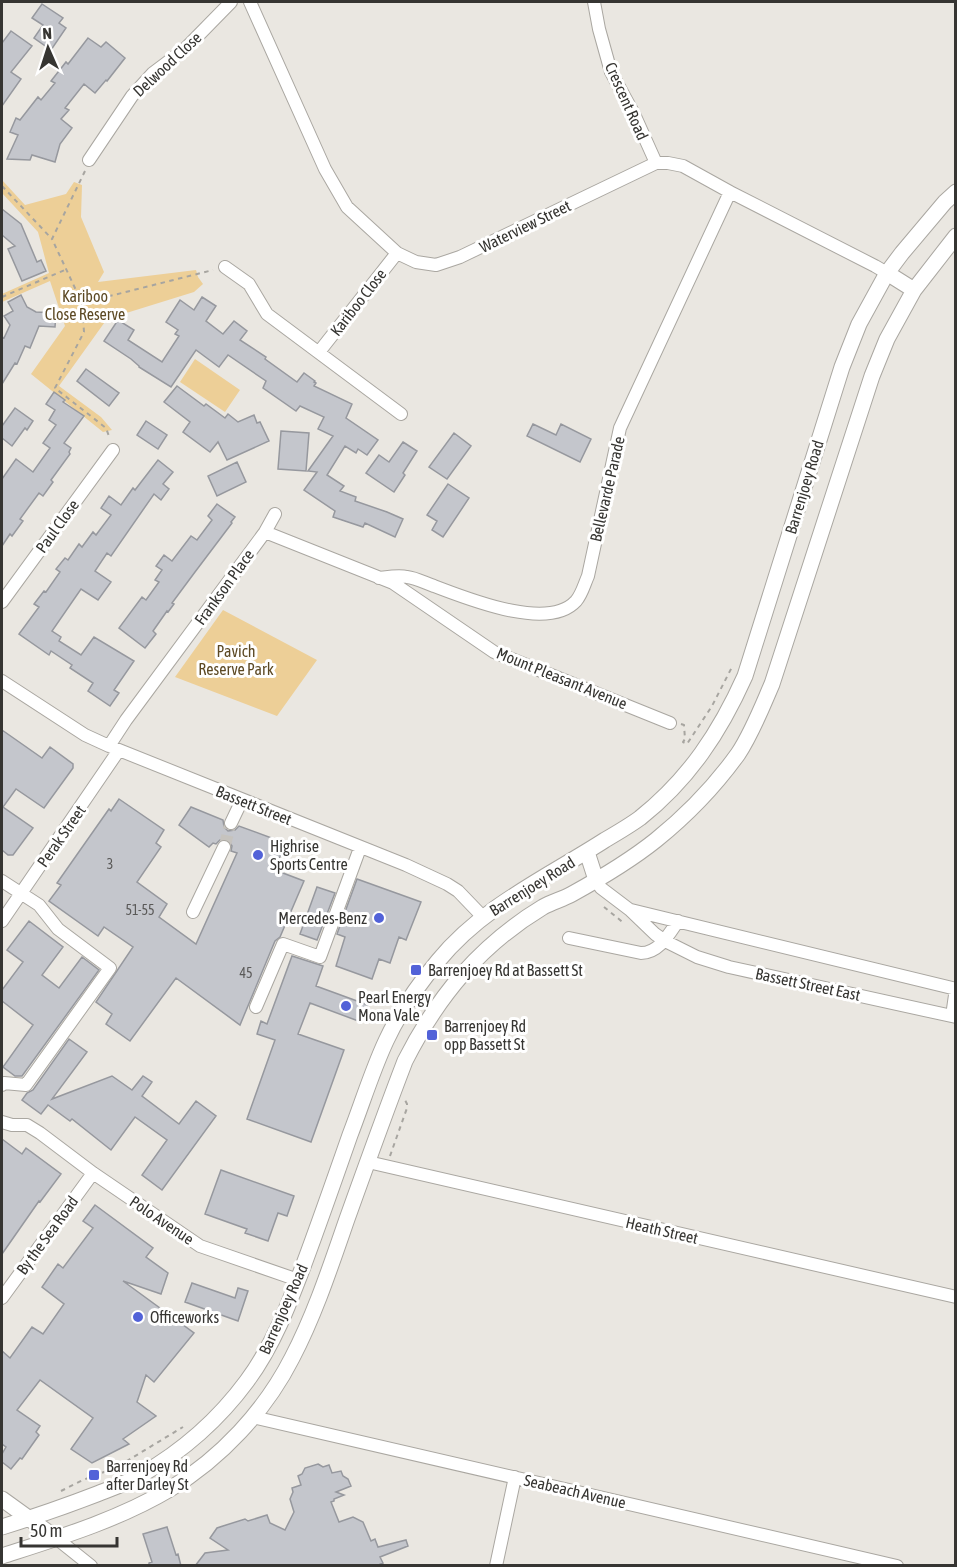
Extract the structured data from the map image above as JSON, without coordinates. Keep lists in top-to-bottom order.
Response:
{
  "streets": {
    "main road": ["Barrenjoey Road", "Bassett Street", "Bassett Street East"],
    "street": [
      "Delwood Close",
      "Crescent Road",
      "Waterview Street",
      "Kariboo Close",
      "Bellevarde Parade",
      "Paul Close",
      "Frankson Place",
      "Mount Pleasant Avenue",
      "Perak Street",
      "Polo Avenue",
      "Heath Street",
      "By the Sea Road",
      "Seabeach Avenue"
    ]
  },
  "crossings": [
    ["Crescent Road", "Waterview Street"],
    ["Waterview Street", "Kariboo Close"],
    ["Barrenjoey Road", "Bassett Street"],
    ["Barrenjoey Road", "Bassett Street East"],
    ["Barrenjoey Road", "Polo Avenue"],
    ["Barrenjoey Road", "Heath Street"],
    ["Barrenjoey Road", "Seabeach Avenue"],
    ["Bellevarde Parade", "Mount Pleasant Avenue"],
    ["Frankson Place", "Mount Pleasant Avenue"],
    ["Frankson Place", "Bassett Street"],
    ["Frankson Place", "Perak Street"],
    ["Bassett Street", "Perak Street"],
    ["Polo Avenue", "By the Sea Road"]
  ],
  "parks": ["Kariboo Close Reserve", "Pavich Reserve Park"],
  "places": {
    "other": [
      "Highrise Sports Centre",
      "Mercedes-Benz",
      "Pearl Energy Mona Vale",
      "Officeworks"
    ],
    "transit": ["Barrenjoey Rd at Bassett St", "Barrenjoey Rd opp Bassett St", "Barrenjoey Rd after Darley St"]
  },
  "house_numbers": ["3", "51-55", "45"],
  "scale_bar": "50 m",
  "north": "top"
}
